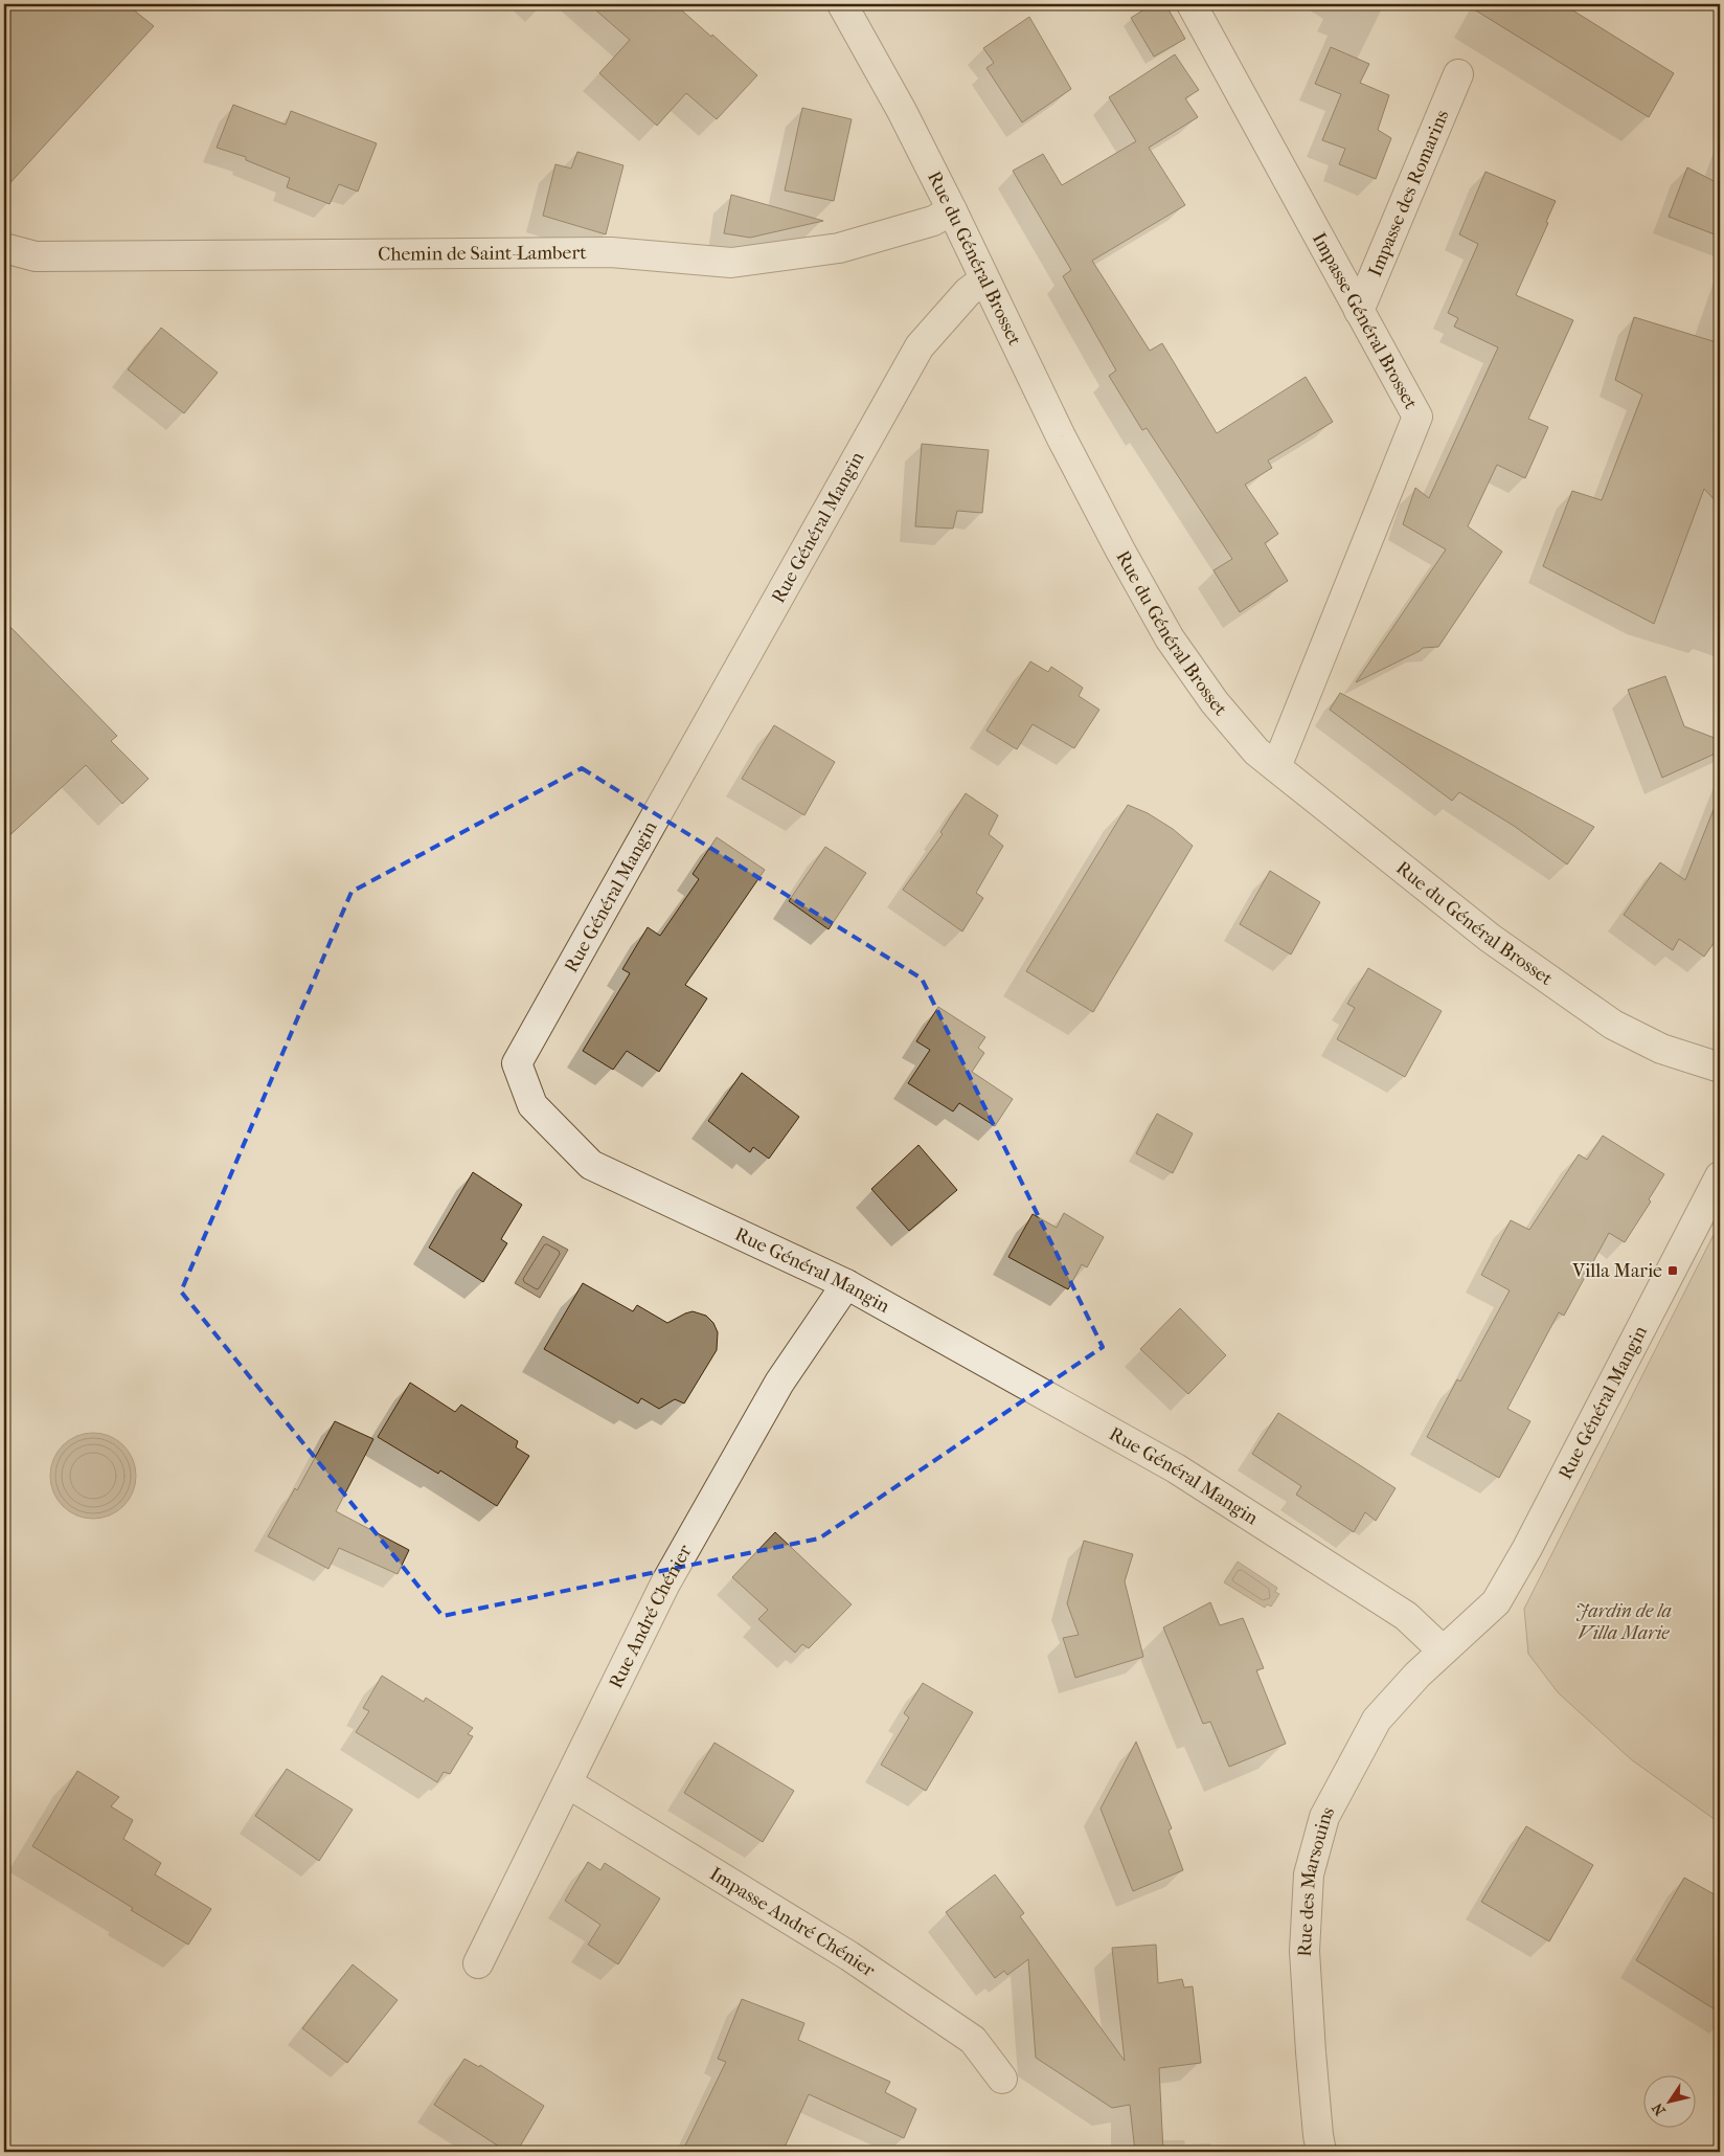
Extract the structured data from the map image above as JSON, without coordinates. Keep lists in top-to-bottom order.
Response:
{
  "streets": {
    "street": [
      "Impasse des Romarins",
      "Chemin de Saint-Lambert",
      "Rue du Général Brosset",
      "Impasse Général Brosset",
      "Rue Général Mangin",
      "Rue André Chénier",
      "Rue des Marsouins",
      "Impasse André Chénier"
    ]
  },
  "crossings": [
    ["Impasse des Romarins", "Impasse Général Brosset"],
    ["Chemin de Saint-Lambert", "Rue du Général Brosset"],
    ["Rue du Général Brosset", "Impasse Général Brosset"],
    ["Rue du Général Brosset", "Rue Général Mangin"],
    ["Rue Général Mangin", "Rue André Chénier"],
    ["Rue Général Mangin", "Rue des Marsouins"],
    ["Rue André Chénier", "Impasse André Chénier"]
  ],
  "parks": ["Jardin de la Villa Marie"],
  "places": {
    "transit": ["Villa Marie"]
  },
  "north": "bottom left"
}
